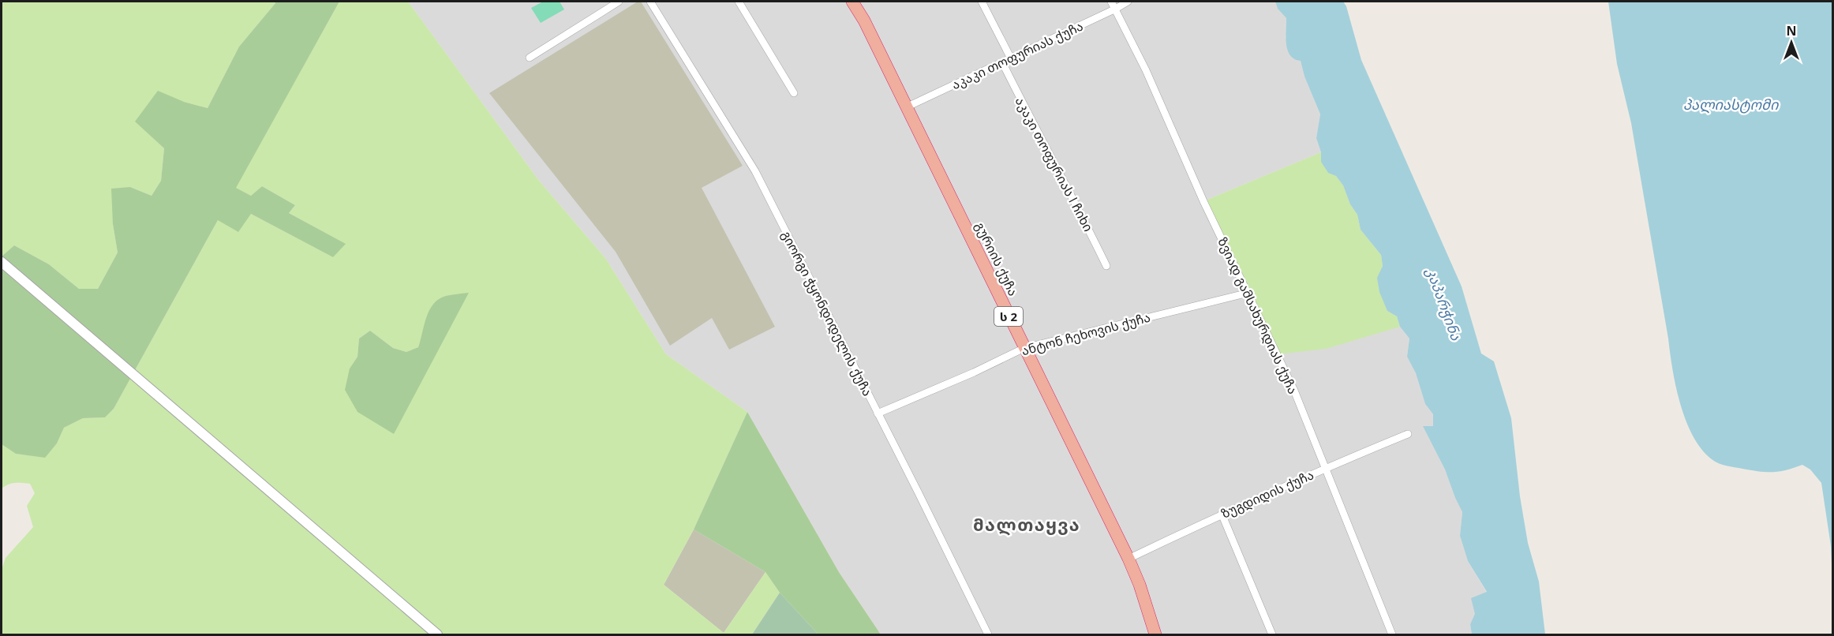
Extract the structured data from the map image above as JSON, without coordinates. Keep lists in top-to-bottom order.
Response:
{
  "streets": {
    "highway": ["გურიის ქუჩა", "ს 2"],
    "street": [
      "აკაკი თოფურიას ქუჩა",
      "აკაკი თოფურიას I ჩიხი",
      "გიორგი ჭყონდიდელის ქუჩა",
      "ზვიად გამსახურდიას ქუჩა",
      "ანტონ ჩეხოვის ქუჩა",
      "ზუგდიდის ქუჩა"
    ]
  },
  "crossings": [
    ["აკაკი თოფურიას ქუჩა", "აკაკი თოფურიას I ჩიხი"],
    ["აკაკი თოფურიას ქუჩა", "გურიის ქუჩა"],
    ["აკაკი თოფურიას ქუჩა", "ზვიად გამსახურდიას ქუჩა"],
    ["გურიის ქუჩა", "ანტონ ჩეხოვის ქუჩა"],
    ["გურიის ქუჩა", "ზუგდიდის ქუჩა"],
    ["გიორგი ჭყონდიდელის ქუჩა", "ანტონ ჩეხოვის ქუჩა"],
    ["ზვიად გამსახურდიას ქუჩა", "ანტონ ჩეხოვის ქუჩა"],
    ["ზვიად გამსახურდიას ქუჩა", "ზუგდიდის ქუჩა"]
  ],
  "districts": ["მალთაყვა"],
  "water": ["პალიასტომი", "კაპარჭინა"],
  "north": "top"
}
